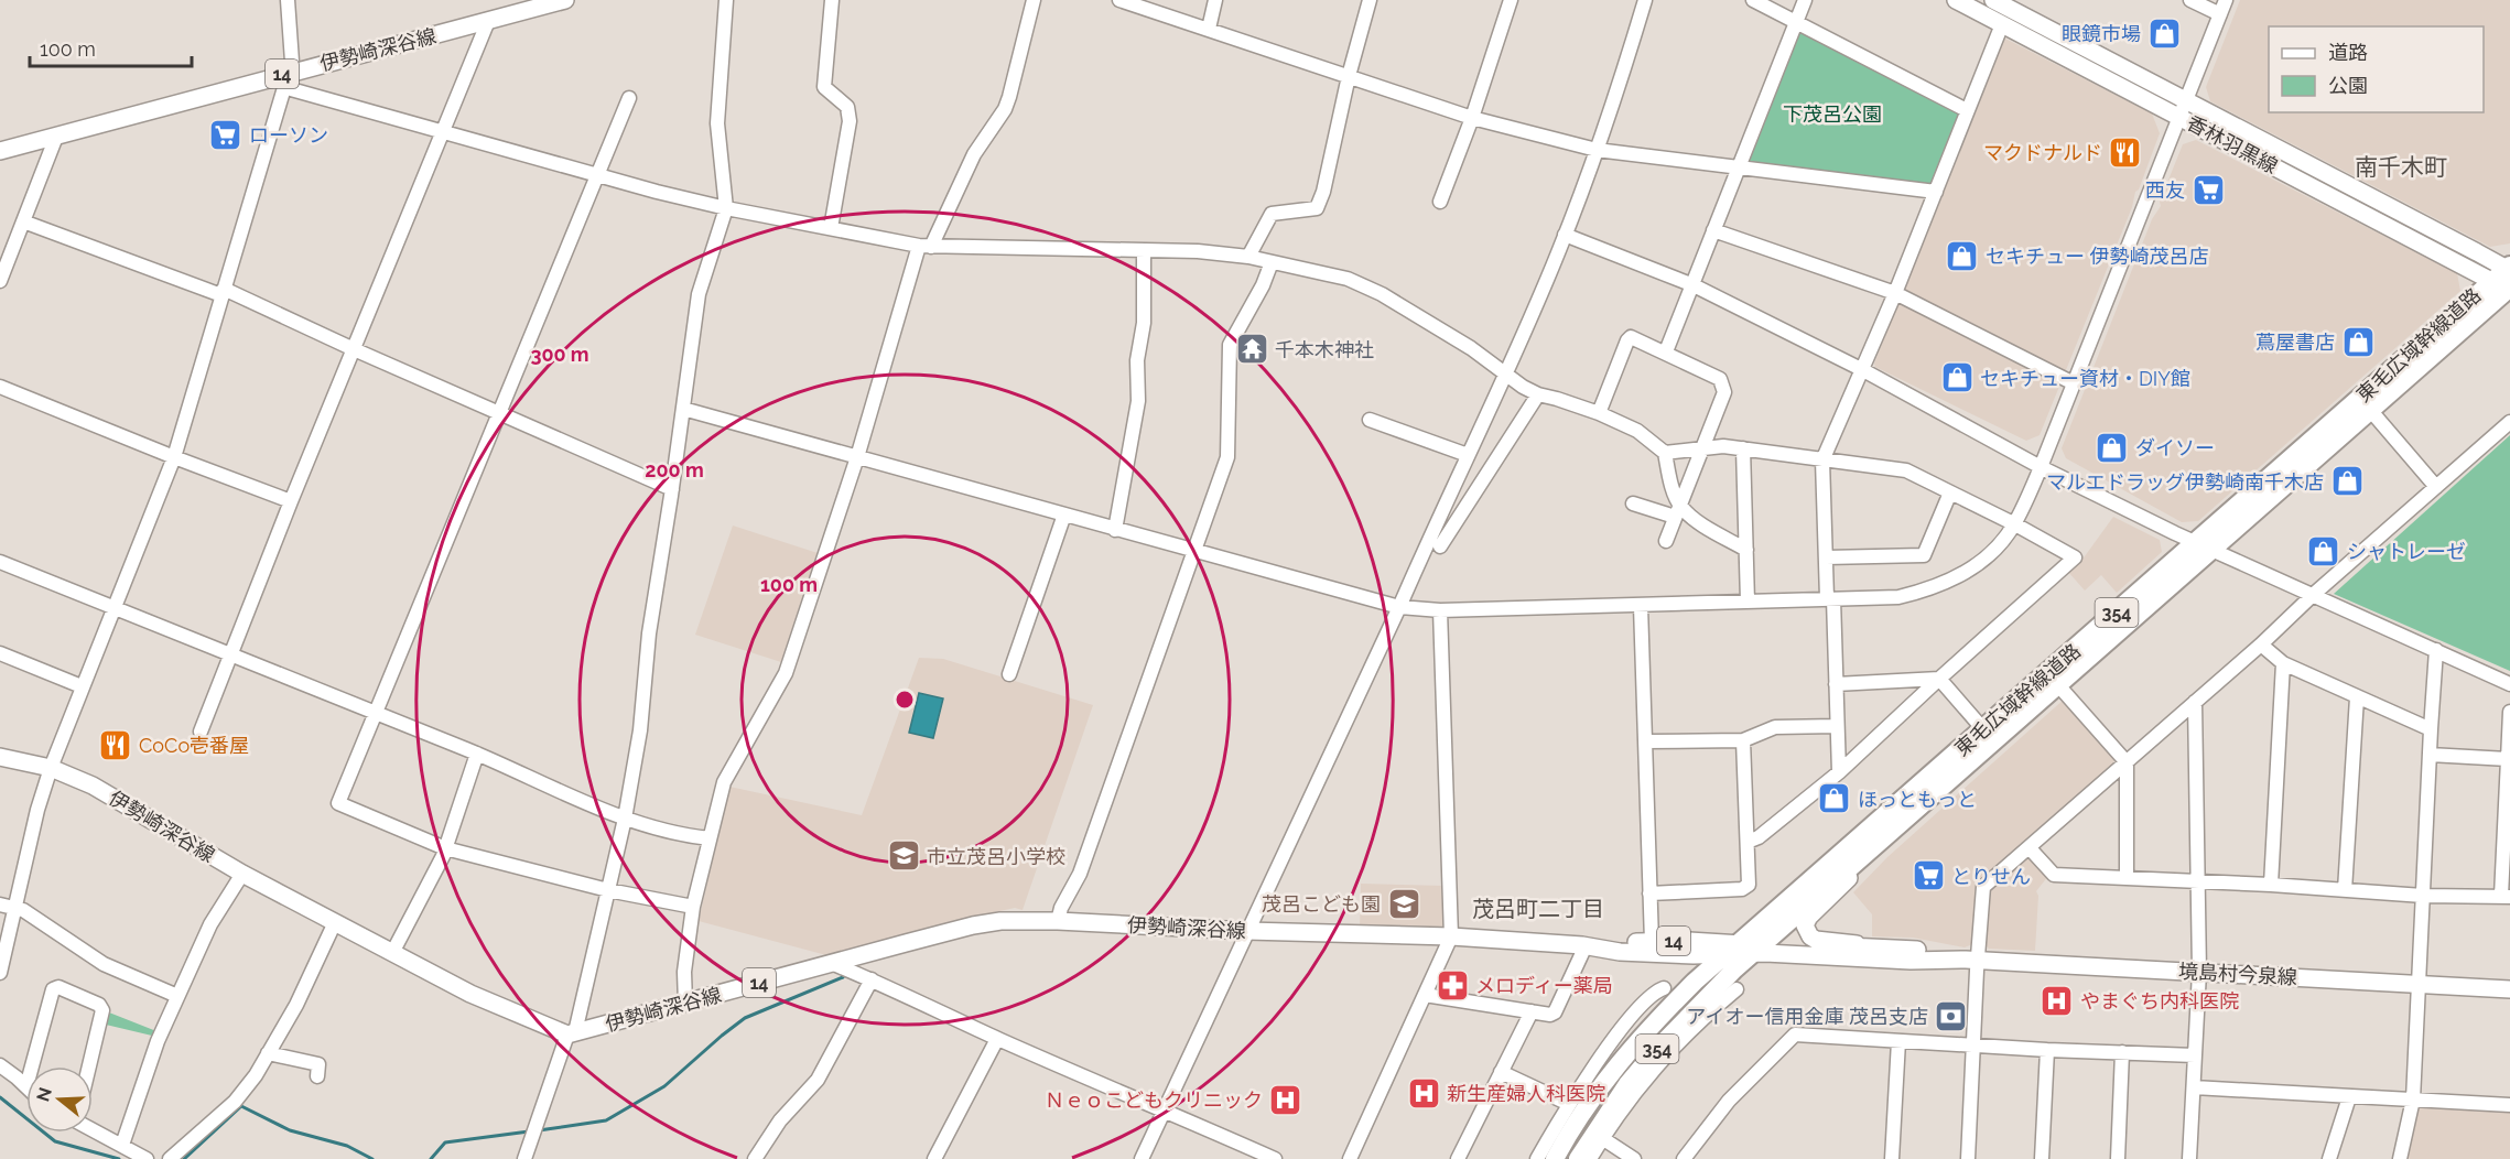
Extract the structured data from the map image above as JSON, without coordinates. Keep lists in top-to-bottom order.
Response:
{
  "streets": {
    "highway": ["東毛広域幹線道路", "354"],
    "main road": [
      "伊勢崎深谷線",
      "14",
      "香林羽黒線",
      "境島村今泉線"
    ]
  },
  "crossings": [
    ["伊勢崎深谷線", "東毛広域幹線道路"],
    ["伊勢崎深谷線", "境島村今泉線"],
    ["香林羽黒線", "東毛広域幹線道路"],
    ["東毛広域幹線道路", "境島村今泉線"]
  ],
  "districts": ["南千木町", "茂呂町二丁目"],
  "parks": ["下茂呂公園"],
  "places": {
    "shop": [
      "眼鏡市場",
      "セキチュー 伊勢崎茂呂店",
      "蔦屋書店",
      "セキチュー資材・DIY館",
      "ダイソー",
      "マルエドラッグ伊勢崎南千木店",
      "シャトレーゼ",
      "ほっともっと"
    ],
    "supermarket": ["ローソン", "西友", "とりせん"],
    "restaurant": ["マクドナルド", "CoCo壱番屋"],
    "temple": ["千本木神社"],
    "school or university": ["市立茂呂小学校", "茂呂こども園"],
    "pharmacy": ["メロディー薬局"],
    "hospital": ["やまぐち内科医院", "新生産婦人科医院", "Ｎｅｏこどもクリニック"],
    "bank": ["アイオー信用金庫 茂呂支店"]
  },
  "legend": ["道路", "公園"],
  "scale_bar": "100 m",
  "north": "left",
  "rings": ["300 m", "200 m", "100 m"]
}
